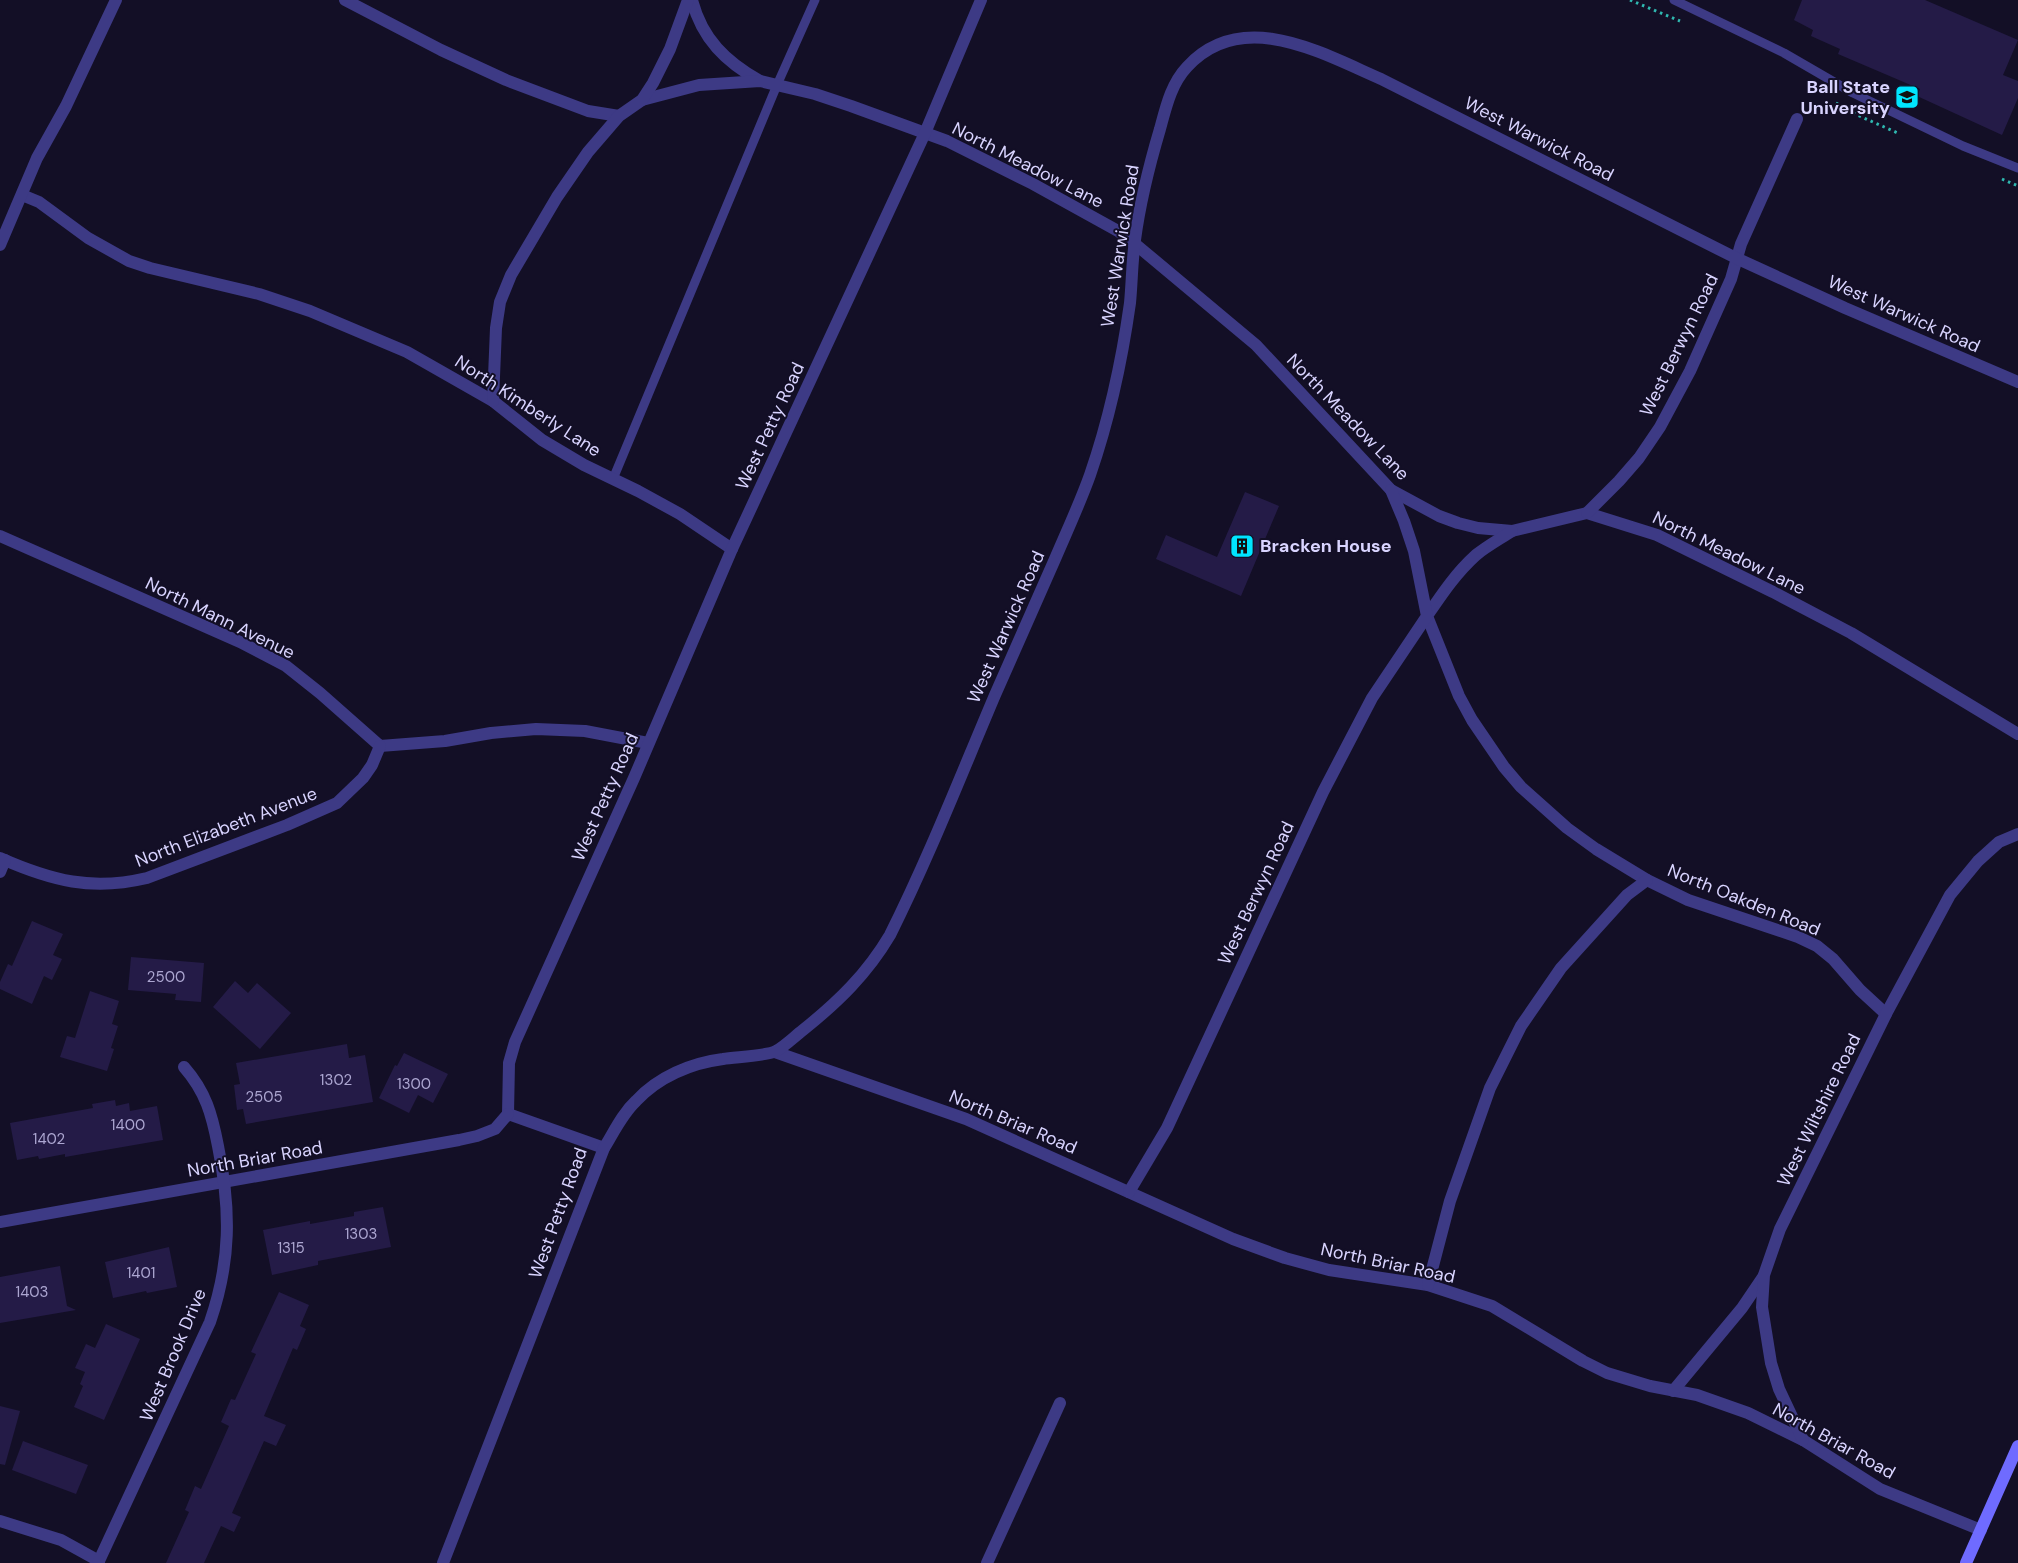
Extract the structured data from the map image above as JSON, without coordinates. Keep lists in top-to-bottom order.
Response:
{
  "streets": {
    "street": [
      "West Warwick Road",
      "North Meadow Lane",
      "West Berwyn Road",
      "North Kimberly Lane",
      "West Petty Road",
      "North Mann Avenue",
      "North Elizabeth Avenue",
      "North Oakden Road",
      "West Wiltshire Road",
      "North Briar Road",
      "West Brook Drive"
    ]
  },
  "crossings": [
    ["West Warwick Road", "North Meadow Lane"],
    ["West Warwick Road", "West Berwyn Road"],
    ["West Warwick Road", "North Briar Road"],
    ["North Meadow Lane", "West Berwyn Road"],
    ["North Meadow Lane", "West Petty Road"],
    ["West Berwyn Road", "North Oakden Road"],
    ["West Berwyn Road", "North Briar Road"],
    ["North Kimberly Lane", "West Petty Road"],
    ["West Petty Road", "North Briar Road"],
    ["North Mann Avenue", "North Elizabeth Avenue"],
    ["North Oakden Road", "West Wiltshire Road"],
    ["West Wiltshire Road", "North Briar Road"],
    ["North Briar Road", "West Brook Drive"]
  ],
  "places": {
    "school or university": ["Ball State University"],
    "building": ["Bracken House"]
  },
  "house_numbers": [
    "2500",
    "1302",
    "1300",
    "2505",
    "1400",
    "1402",
    "1303",
    "1315",
    "1401",
    "1403"
  ]
}
